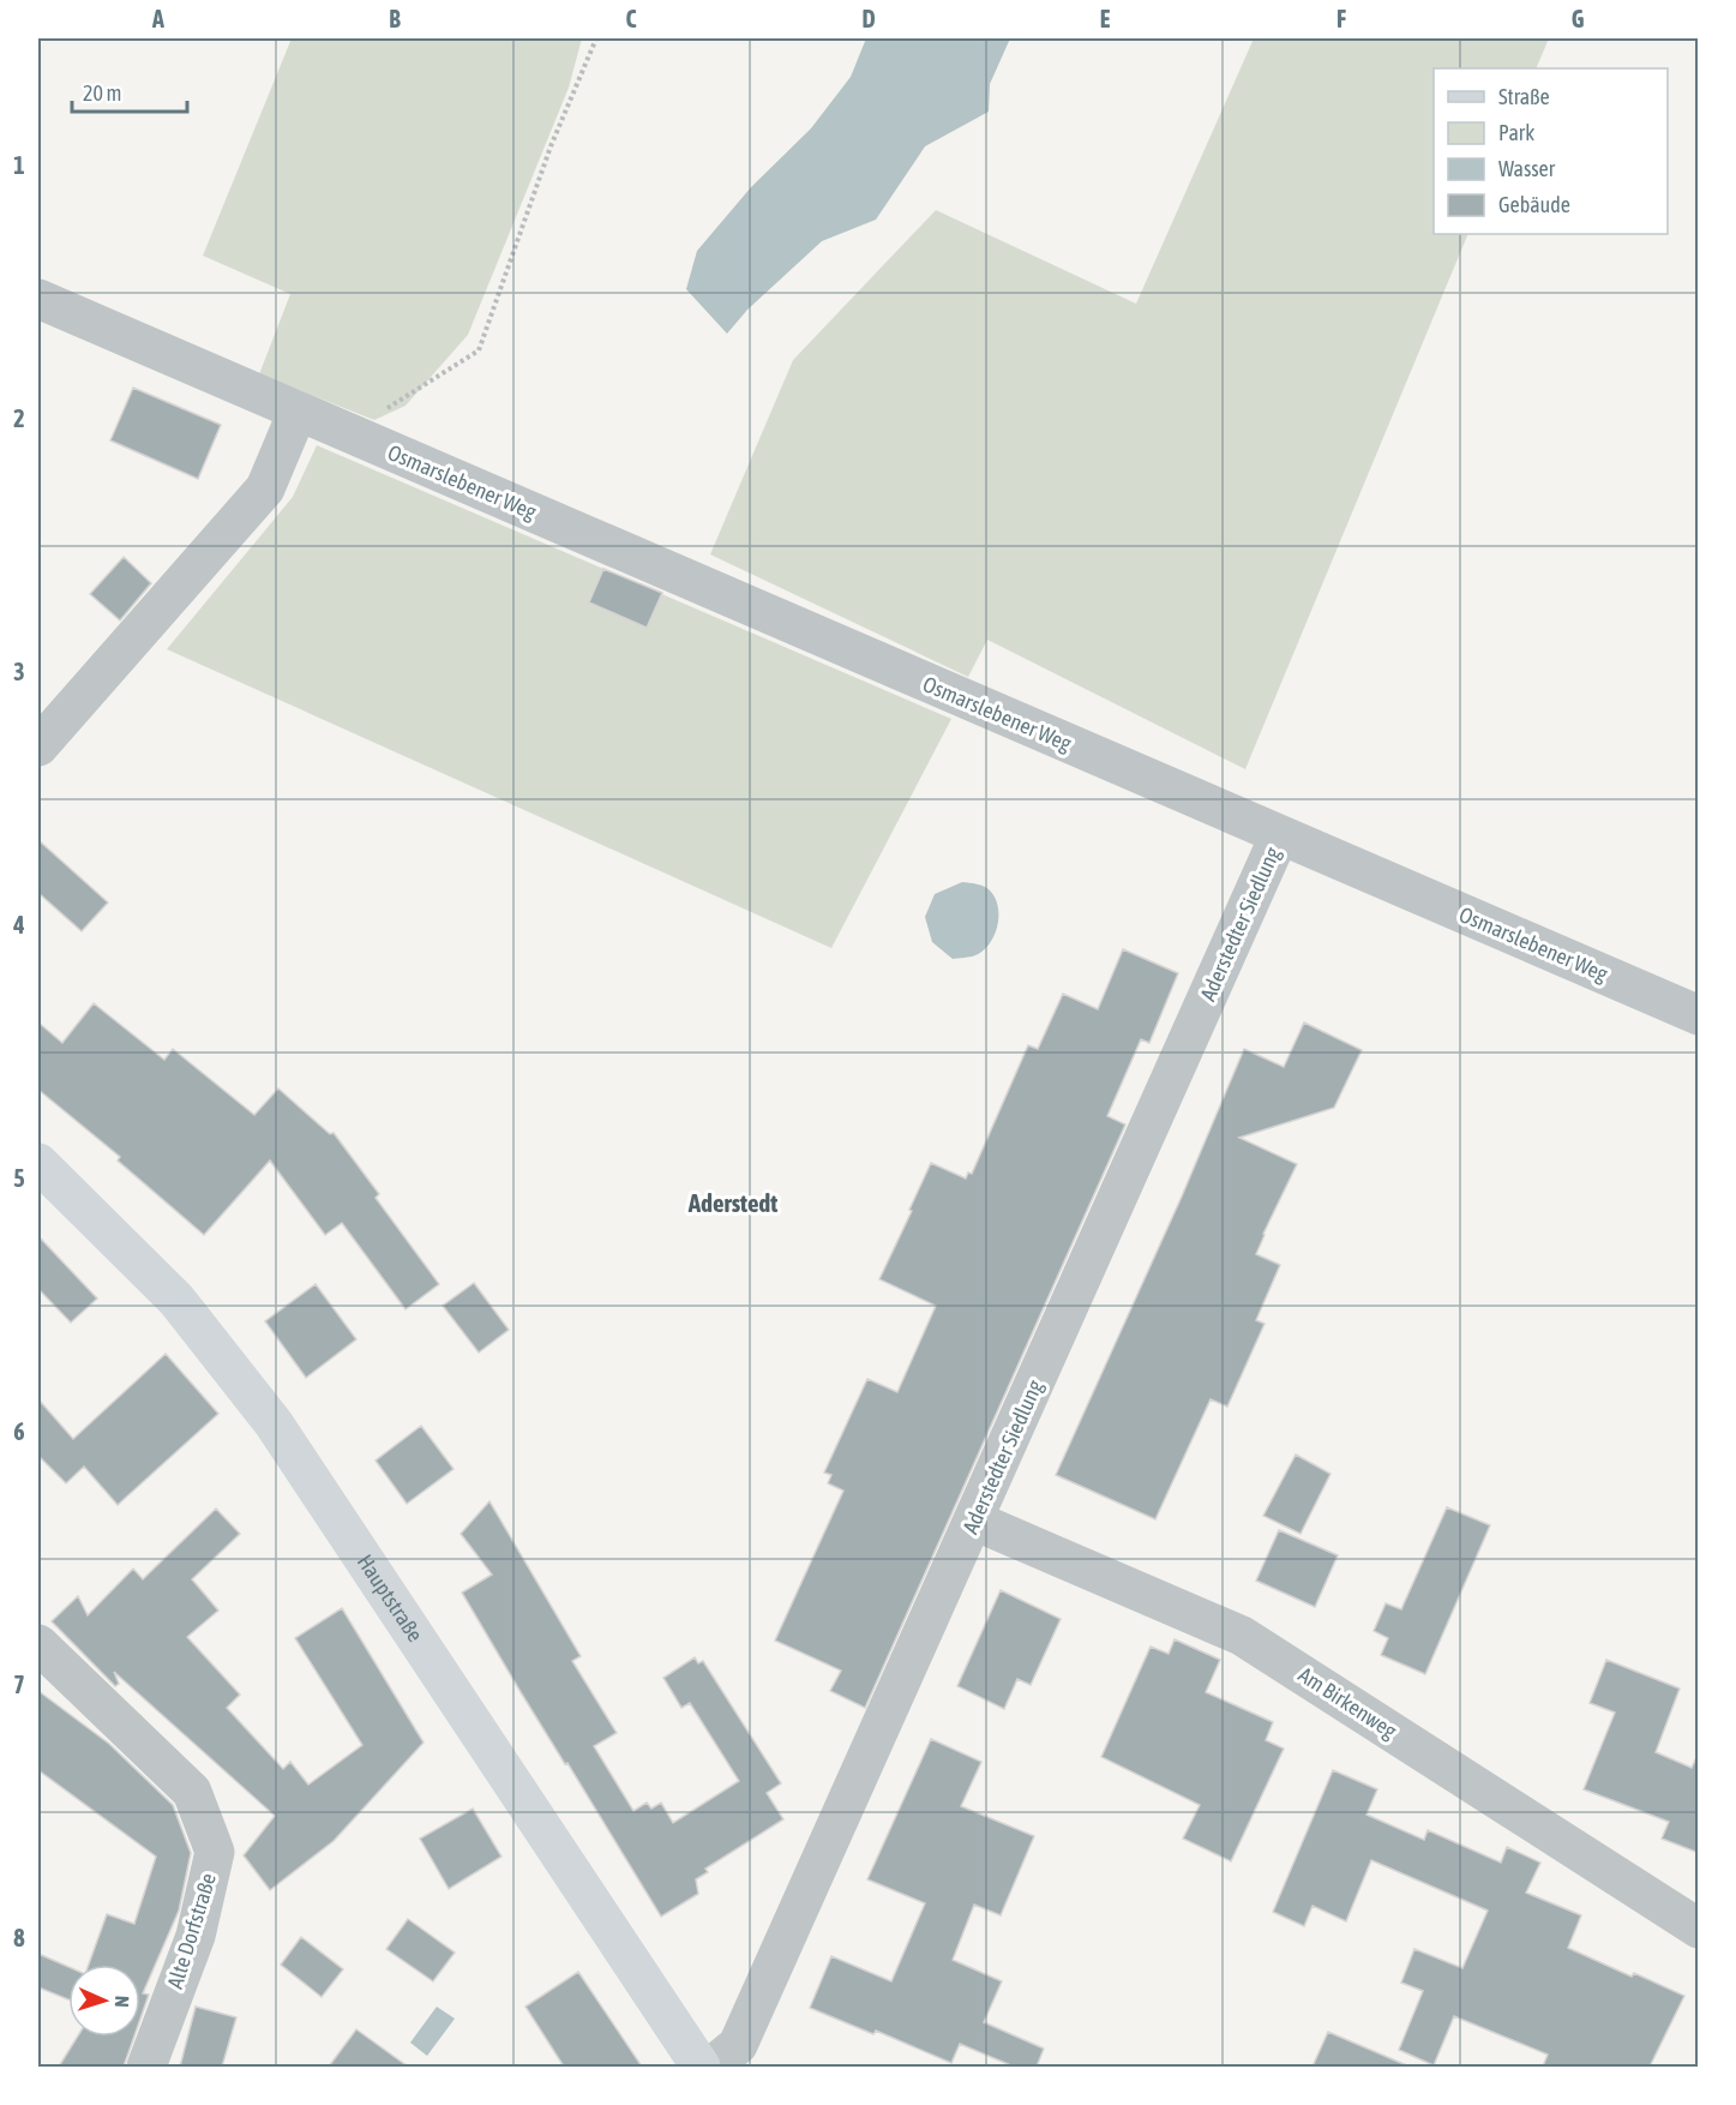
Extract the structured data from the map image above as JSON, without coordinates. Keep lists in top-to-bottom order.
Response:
{
  "streets": {
    "main road": ["Hauptstraße"],
    "street": [
      "Osmarslebener Weg",
      "Aderstedter Siedlung",
      "Am Birkenweg",
      "Alte Dorfstraße"
    ]
  },
  "crossings": [
    ["Osmarslebener Weg", "Aderstedter Siedlung"],
    ["Aderstedter Siedlung", "Am Birkenweg"]
  ],
  "districts": ["Aderstedt"],
  "legend": [
    "Straße",
    "Park",
    "Wasser",
    "Gebäude"
  ],
  "scale_bar": "20 m",
  "north": "right",
  "grid": {
    "columns": [
      "A",
      "B",
      "C",
      "D",
      "E",
      "F",
      "G"
    ],
    "rows": [
      "1",
      "2",
      "3",
      "4",
      "5",
      "6",
      "7",
      "8"
    ]
  }
}
